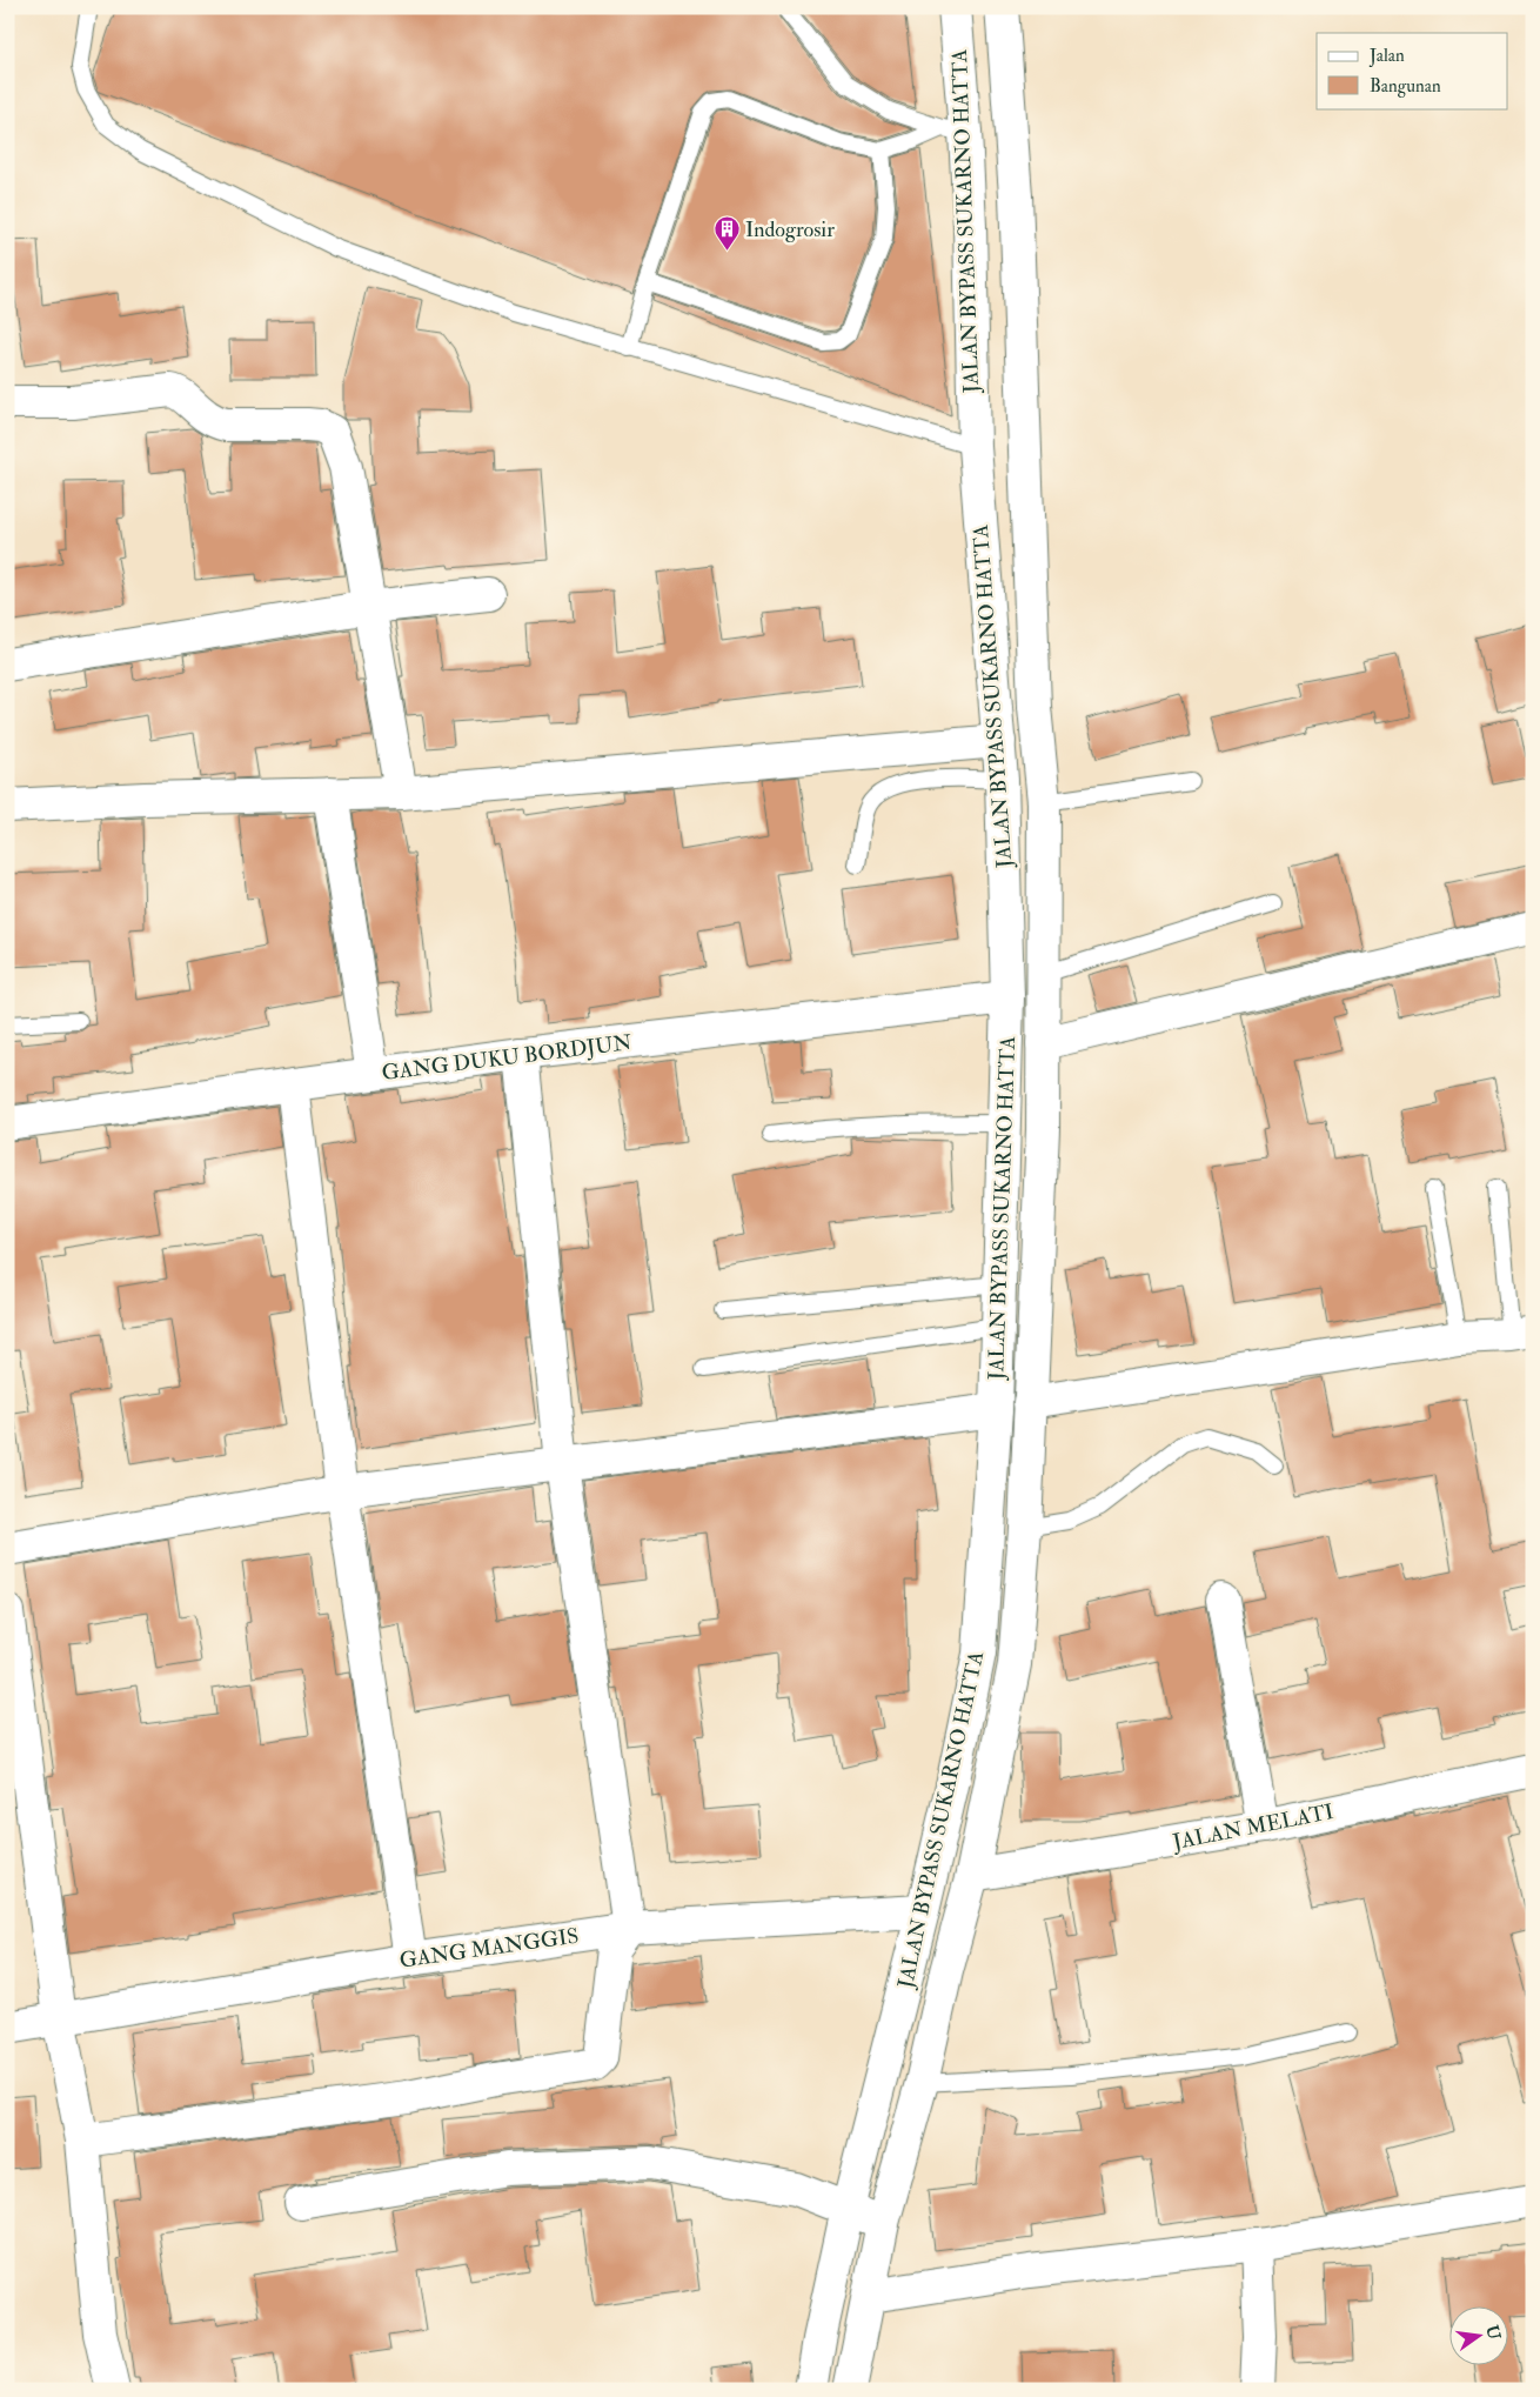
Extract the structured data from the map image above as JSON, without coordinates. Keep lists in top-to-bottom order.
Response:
{
  "streets": {
    "main road": [
      "JALAN BYPASS SUKARNO HATTA",
      "GANG DUKU BORDJUN",
      "JALAN MELATI",
      "GANG MANGGIS"
    ]
  },
  "crossings": [
    ["JALAN BYPASS SUKARNO HATTA", "GANG DUKU BORDJUN"],
    ["JALAN BYPASS SUKARNO HATTA", "JALAN MELATI"],
    ["JALAN BYPASS SUKARNO HATTA", "GANG MANGGIS"]
  ],
  "places": {
    "building": ["Indogrosir"]
  },
  "legend": ["Jalan", "Bangunan"],
  "north": "right"
}
